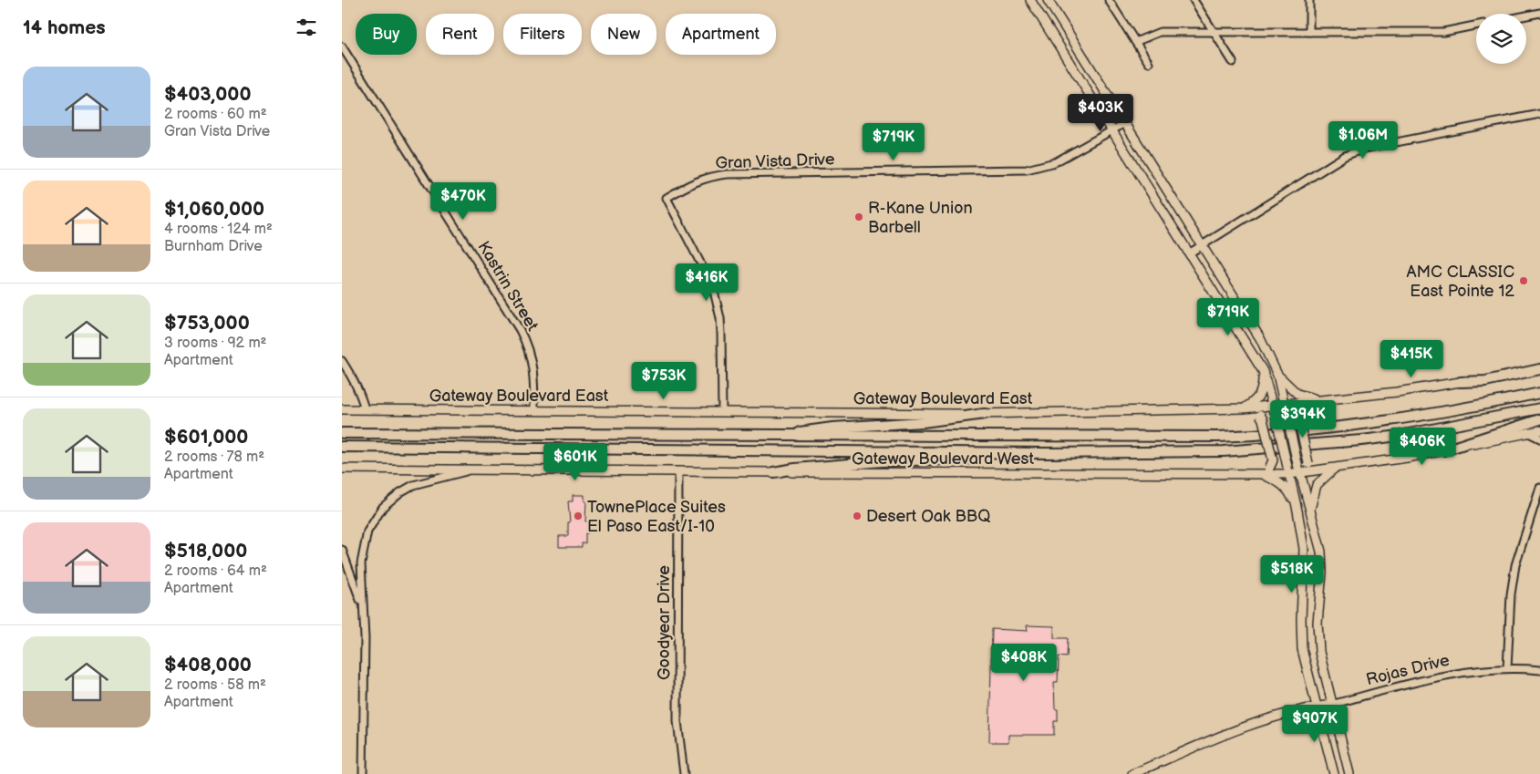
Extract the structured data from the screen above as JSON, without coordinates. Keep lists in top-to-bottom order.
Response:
{
  "streets": {
    "main road": ["Gateway Boulevard East", "Gateway Boulevard West", "Rojas Drive"],
    "street": ["Gran Vista Drive", "Kastrin Street", "Goodyear Drive"]
  },
  "crossings": [
    ["Gran Vista Drive", "Gateway Boulevard East"],
    ["Kastrin Street", "Gateway Boulevard East"],
    ["Gateway Boulevard West", "Goodyear Drive"]
  ],
  "places": [
    "R-Kane Union Barbell",
    "AMC CLASSIC East Pointe 12",
    "TownePlace Suites El Paso East/I-10",
    "Desert Oak BBQ"
  ],
  "page": {
    "heading": "14 homes",
    "chip": [
      "Buy",
      "Rent",
      "Filters",
      "New",
      "Apartment"
    ],
    "list": [
      {
        "name": "$403,000",
        "note": "2 rooms · 60 m² · Gran Vista Drive"
      },
      {
        "name": "$1,060,000",
        "note": "4 rooms · 124 m² · Burnham Drive"
      },
      {
        "name": "$753,000",
        "note": "3 rooms · 92 m² · Apartment"
      },
      {
        "name": "$601,000",
        "note": "2 rooms · 78 m² · Apartment"
      },
      {
        "name": "$518,000",
        "note": "2 rooms · 64 m² · Apartment"
      },
      {
        "name": "$408,000",
        "note": "2 rooms · 58 m² · Apartment"
      }
    ],
    "price": [
      "$403K",
      "$1.06M",
      "$719K",
      "$470K",
      "$416K",
      "$719K",
      "$415K",
      "$753K",
      "$394K",
      "$406K",
      "$601K",
      "$518K",
      "$408K",
      "$907K"
    ]
  }
}
